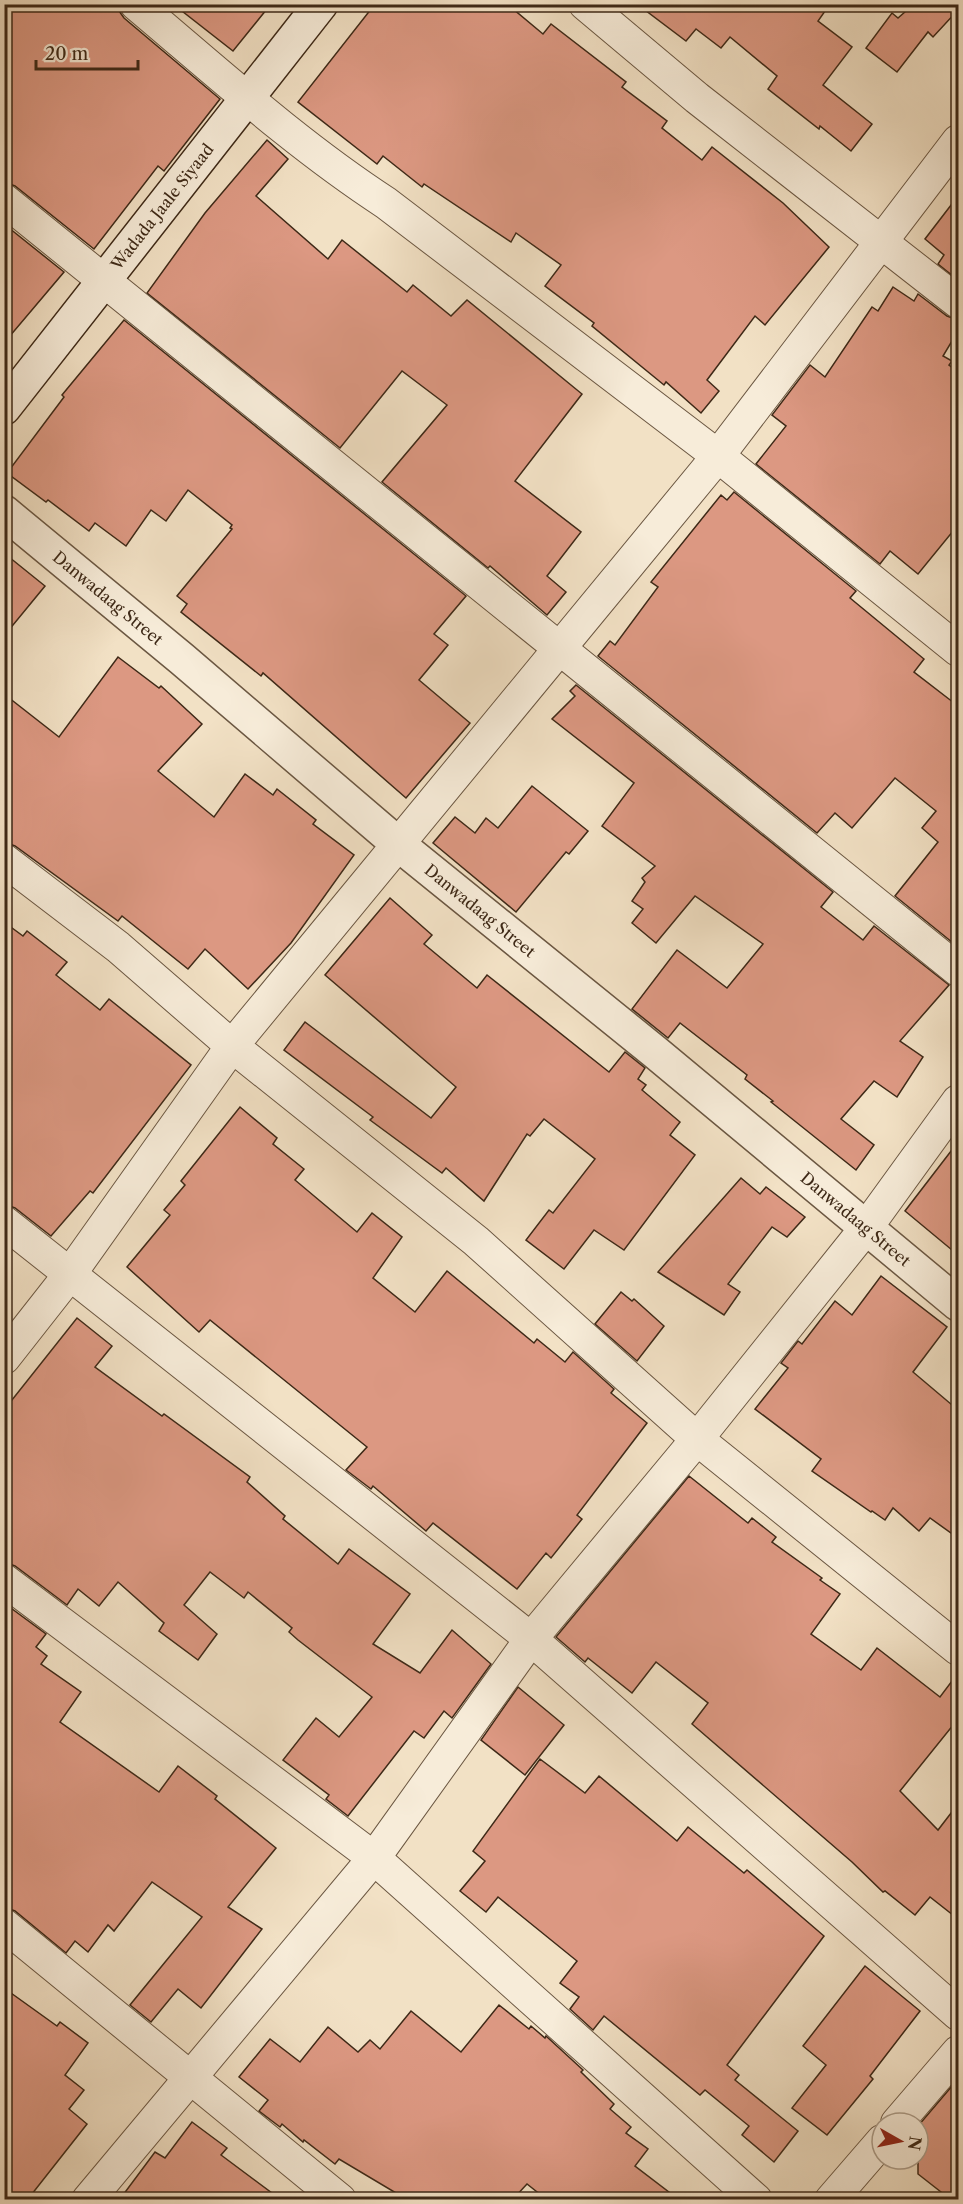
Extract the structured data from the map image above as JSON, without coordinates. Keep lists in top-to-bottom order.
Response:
{
  "streets": {
    "street": ["Wadada Jaale Siyaad", "Danwadaag Street"]
  },
  "scale_bar": "20 m",
  "north": "right"
}
